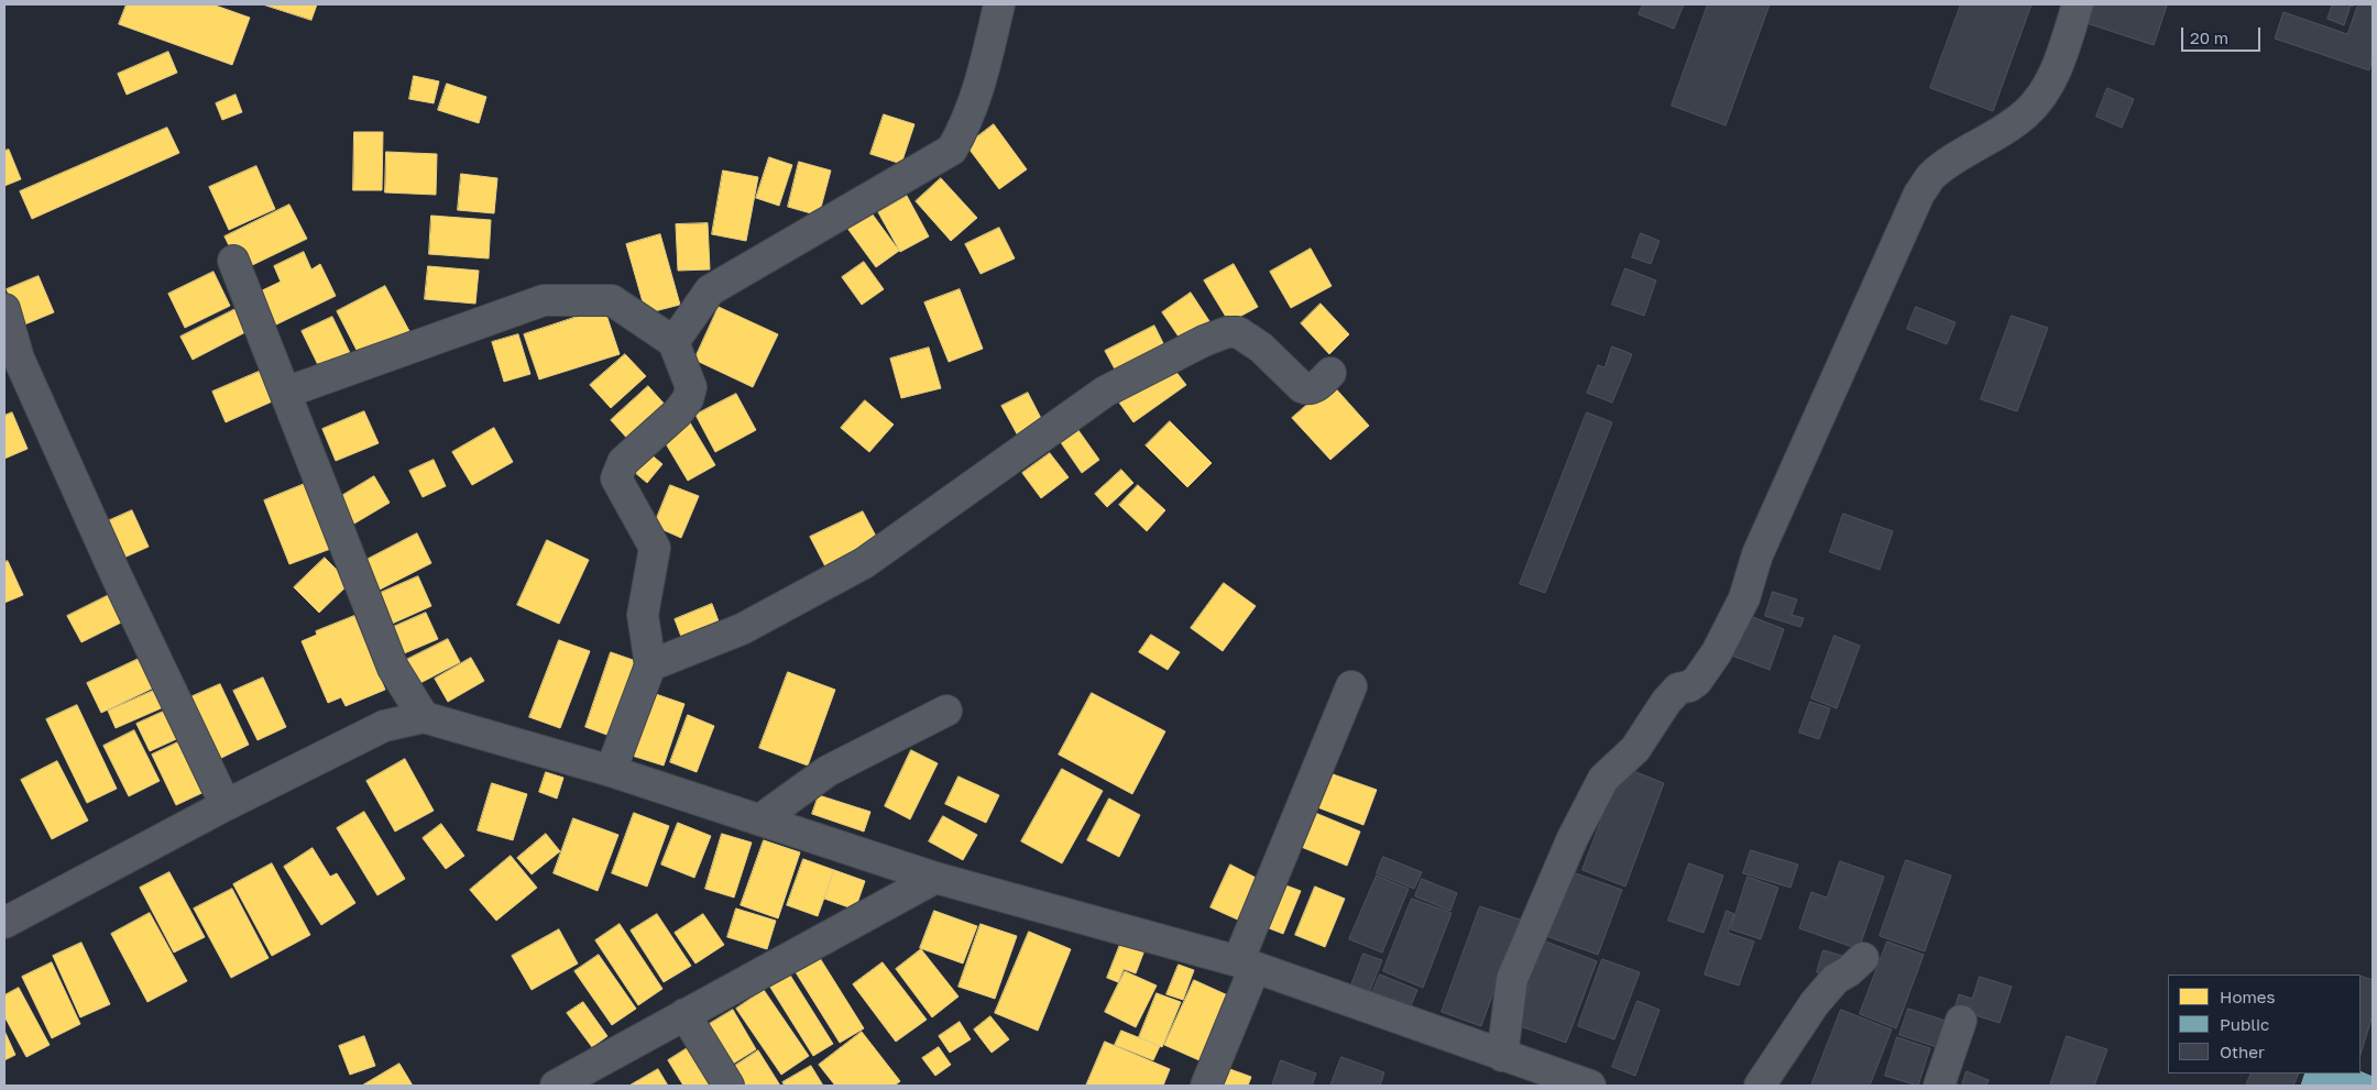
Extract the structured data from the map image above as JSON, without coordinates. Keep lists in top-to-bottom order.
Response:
{
  "legend": ["Homes", "Public", "Other"],
  "scale_bar": "20 m"
}
